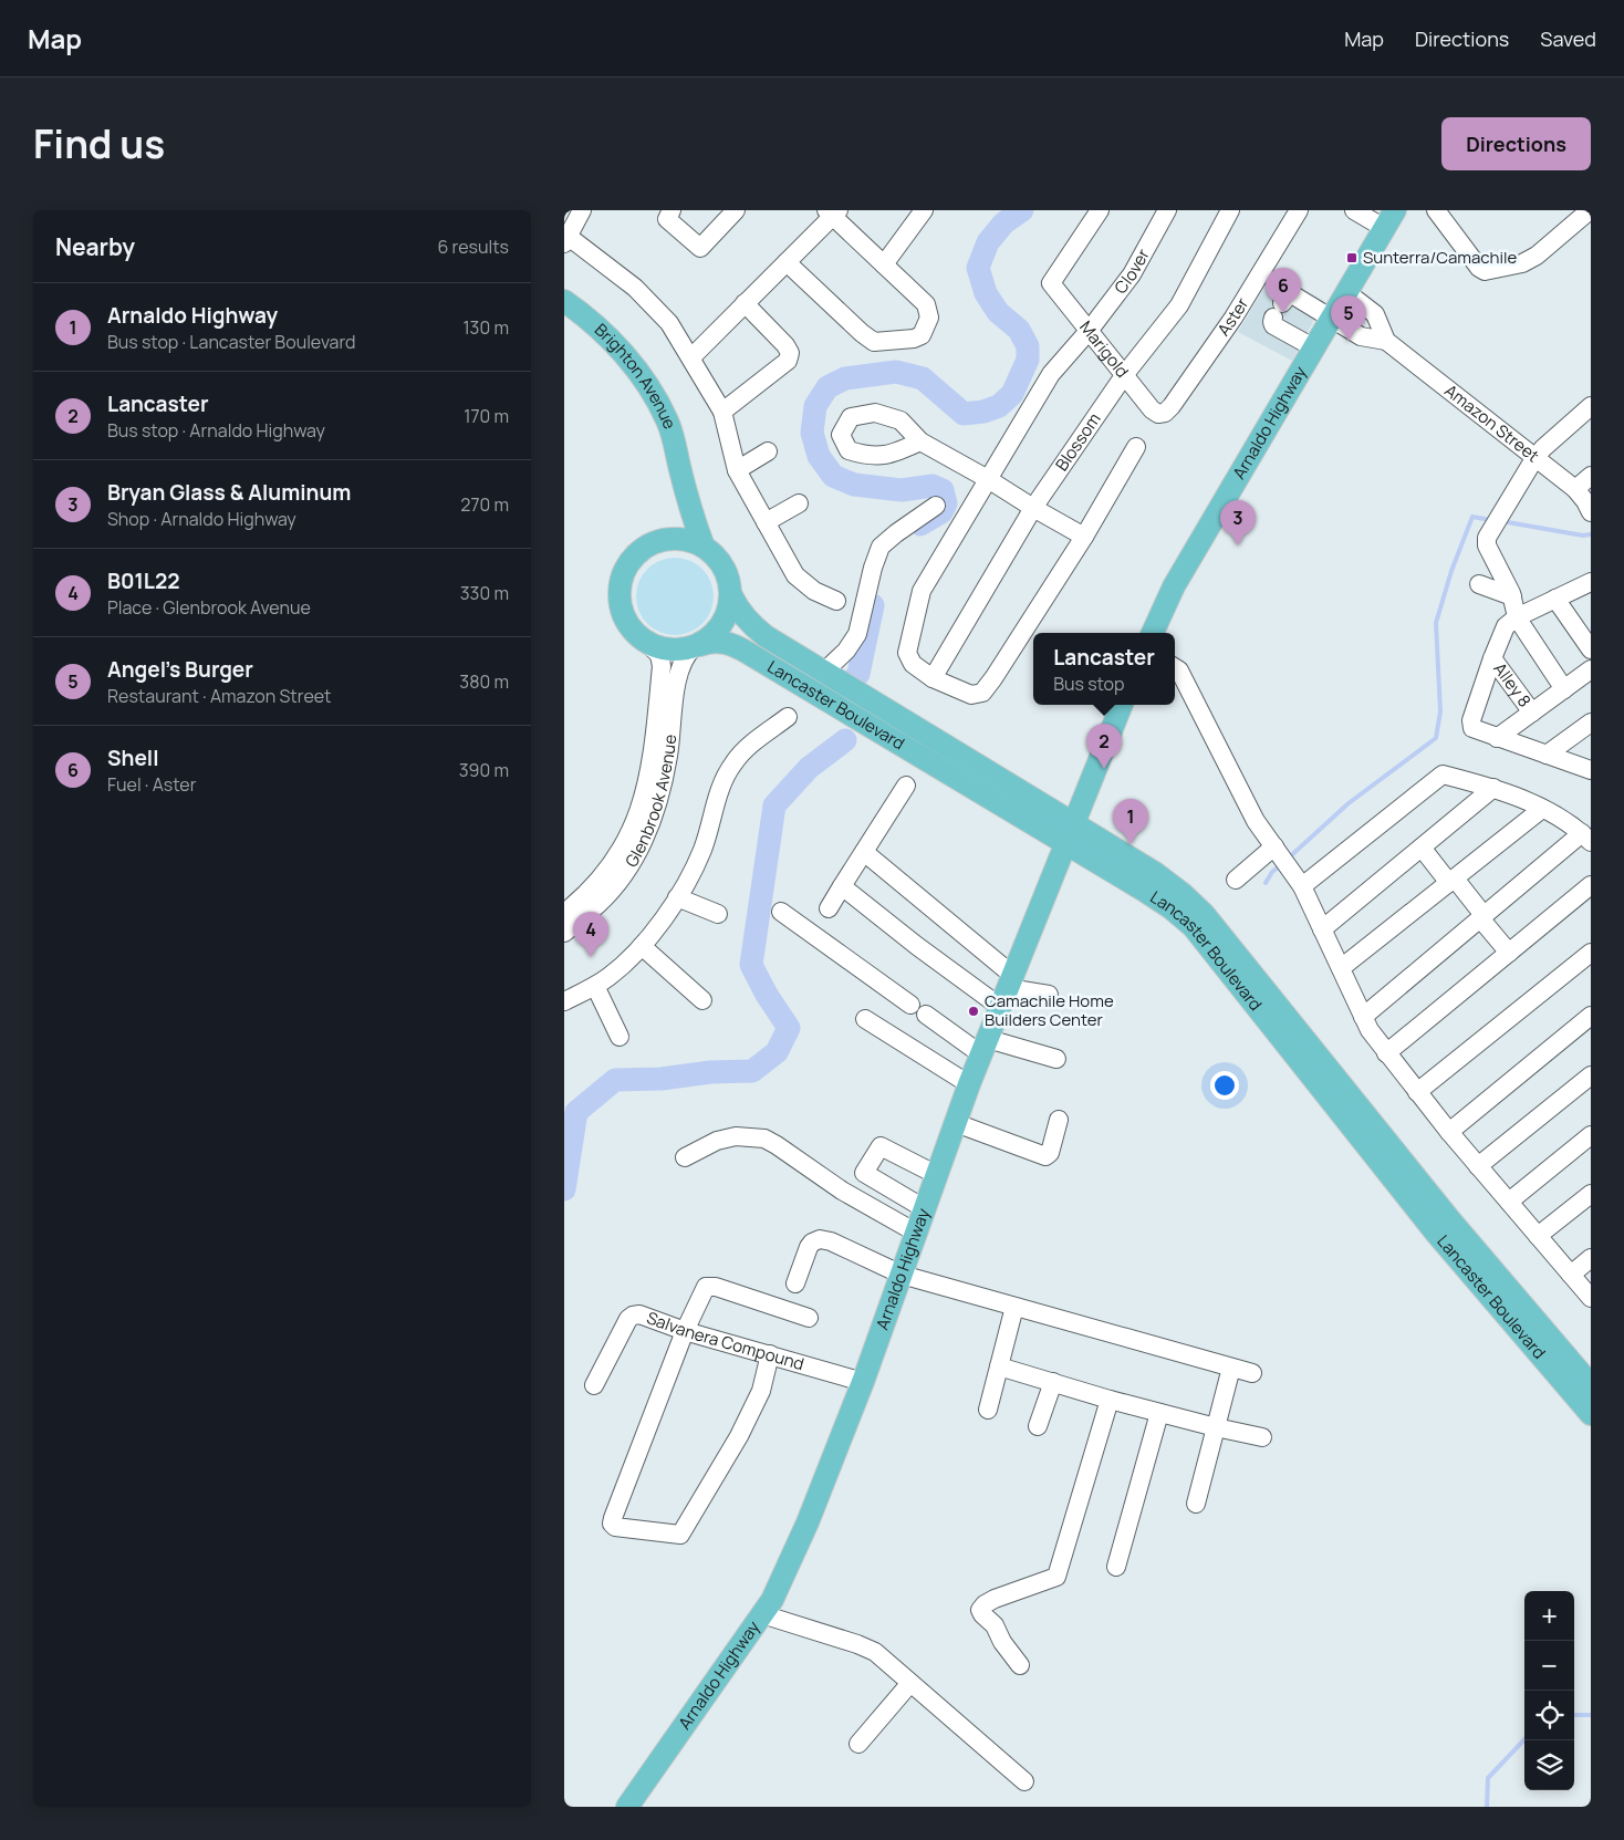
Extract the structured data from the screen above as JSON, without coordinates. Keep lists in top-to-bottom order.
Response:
{
  "streets": {
    "main road": ["Brighton Avenue", "Arnaldo Highway", "Lancaster Boulevard"],
    "street": [
      "Clover",
      "Aster",
      "Marigold",
      "Amazon Street",
      "Blossom",
      "Alley 8",
      "Glenbrook Avenue",
      "Salvanera Compound"
    ]
  },
  "crossings": [
    ["Clover", "Marigold"],
    ["Clover", "Blossom"],
    ["Aster", "Marigold"],
    ["Marigold", "Blossom"],
    ["Brighton Avenue", "Lancaster Boulevard"],
    ["Brighton Avenue", "Glenbrook Avenue"],
    ["Arnaldo Highway", "Amazon Street"],
    ["Arnaldo Highway", "Lancaster Boulevard"],
    ["Arnaldo Highway", "Salvanera Compound"],
    ["Lancaster Boulevard", "Glenbrook Avenue"]
  ],
  "places": {
    "transit": ["Sunterra/Camachile"],
    "other": ["Camachile Home Builders Center"]
  },
  "page": {
    "header": "Map",
    "nav": ["Map", "Directions", "Saved"],
    "title": "Find us",
    "buttons": "Directions",
    "heading": ["Nearby", "6 results"],
    "pins": [
      "6",
      "5",
      "3",
      "2",
      "1",
      "4"
    ],
    "list": [
      {
        "mark": "1",
        "name": "Arnaldo Highway",
        "note": "Bus stop · Lancaster Boulevard",
        "value": "130 m"
      },
      {
        "mark": "2",
        "name": "Lancaster",
        "note": "Bus stop · Arnaldo Highway",
        "value": "170 m"
      },
      {
        "mark": "3",
        "name": "Bryan Glass & Aluminum",
        "note": "Shop · Arnaldo Highway",
        "value": "270 m"
      },
      {
        "mark": "4",
        "name": "B01L22",
        "note": "Place · Glenbrook Avenue",
        "value": "330 m"
      },
      {
        "mark": "5",
        "name": "Angel's Burger",
        "note": "Restaurant · Amazon Street",
        "value": "380 m"
      },
      {
        "mark": "6",
        "name": "Shell",
        "note": "Fuel · Aster",
        "value": "390 m"
      }
    ],
    "popup": ["Lancaster", "Bus stop"],
    "map_buttons": ["+", "−"]
  }
}
